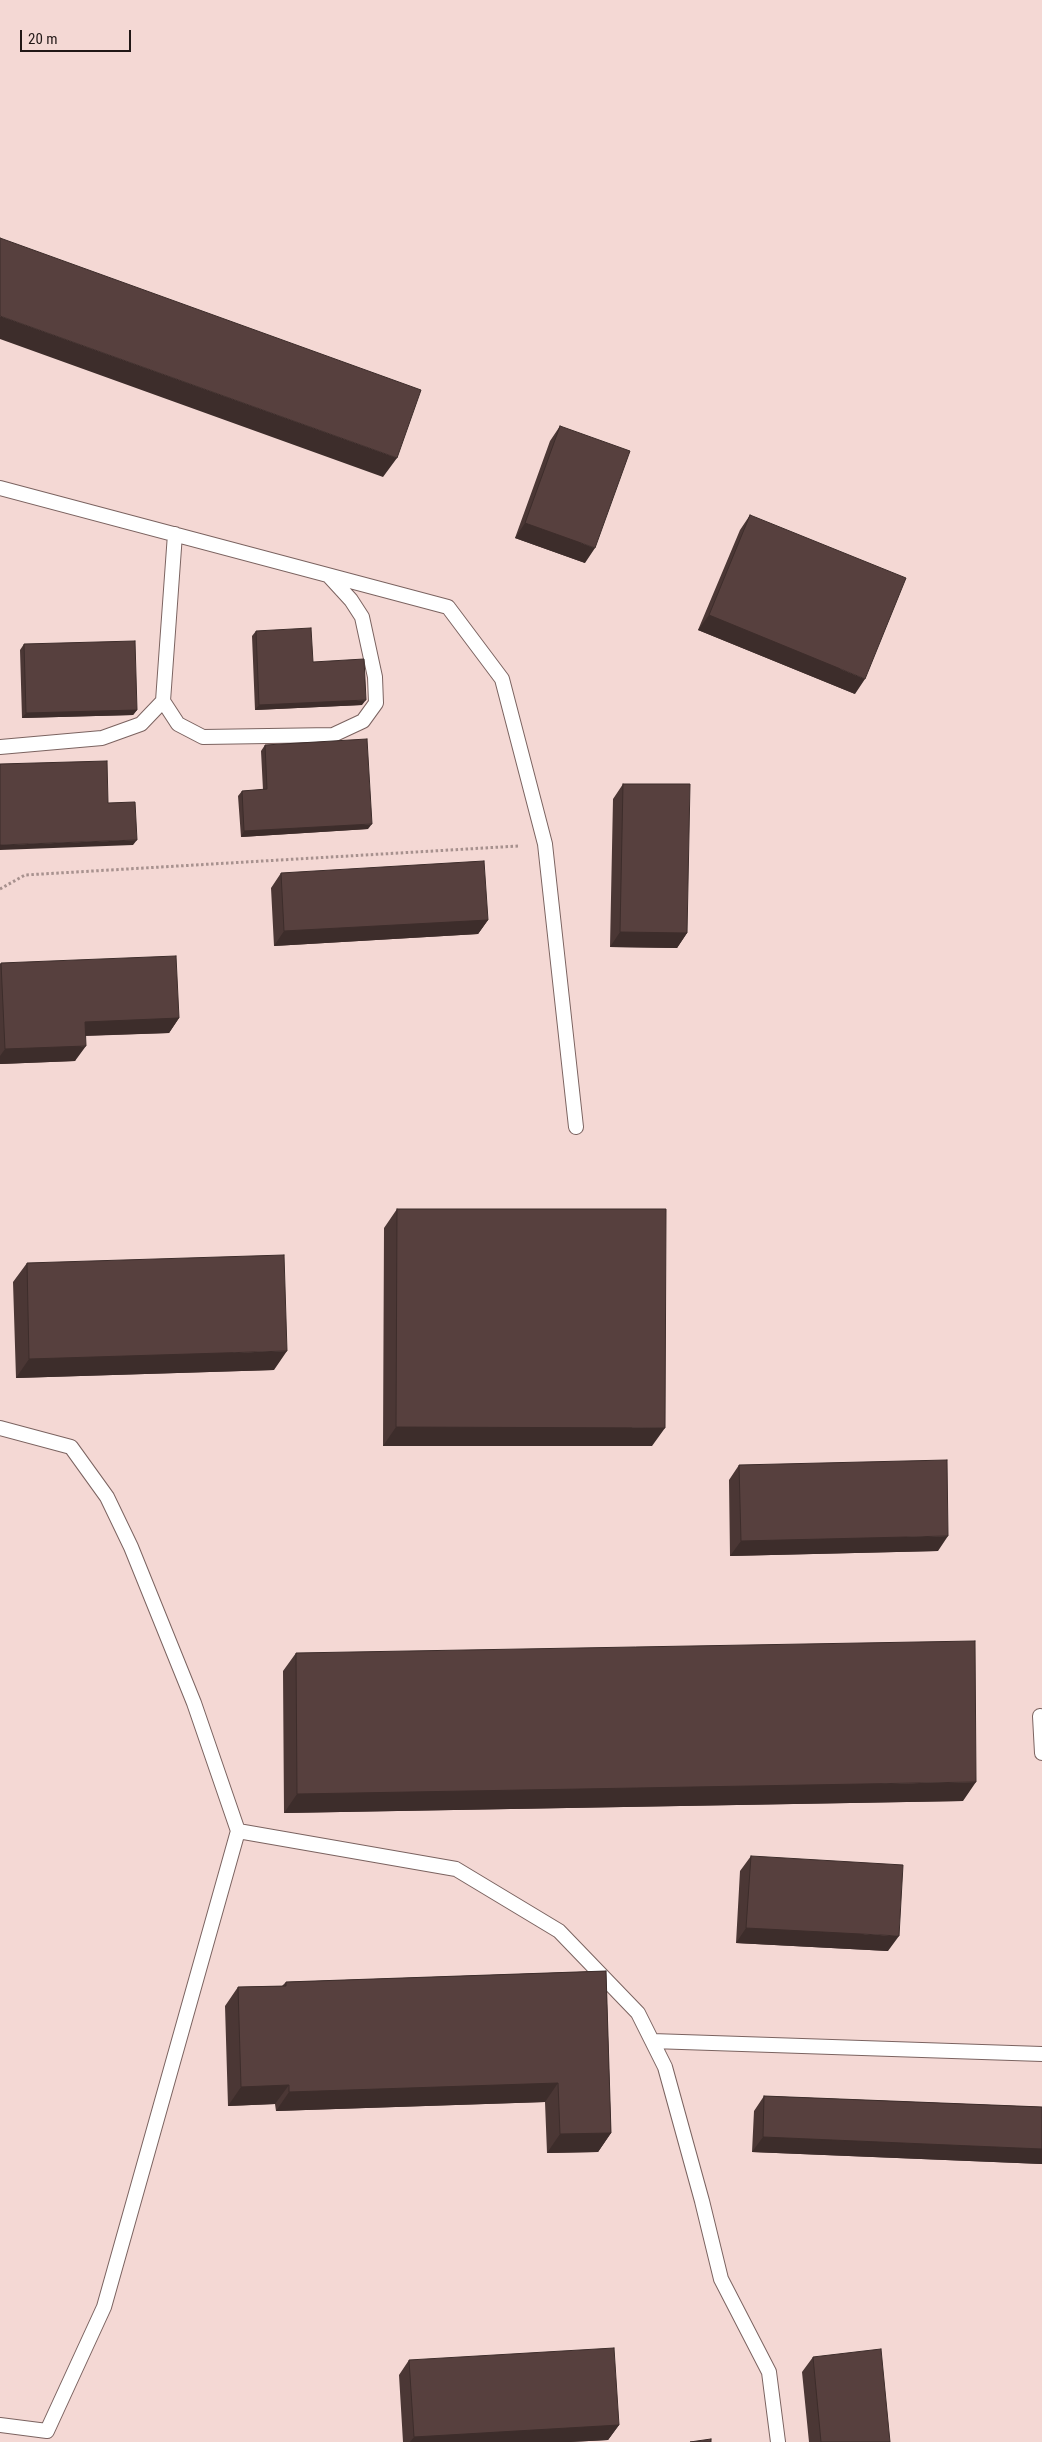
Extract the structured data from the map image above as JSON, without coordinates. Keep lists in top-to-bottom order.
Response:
{
  "scale_bar": "20 m"
}
